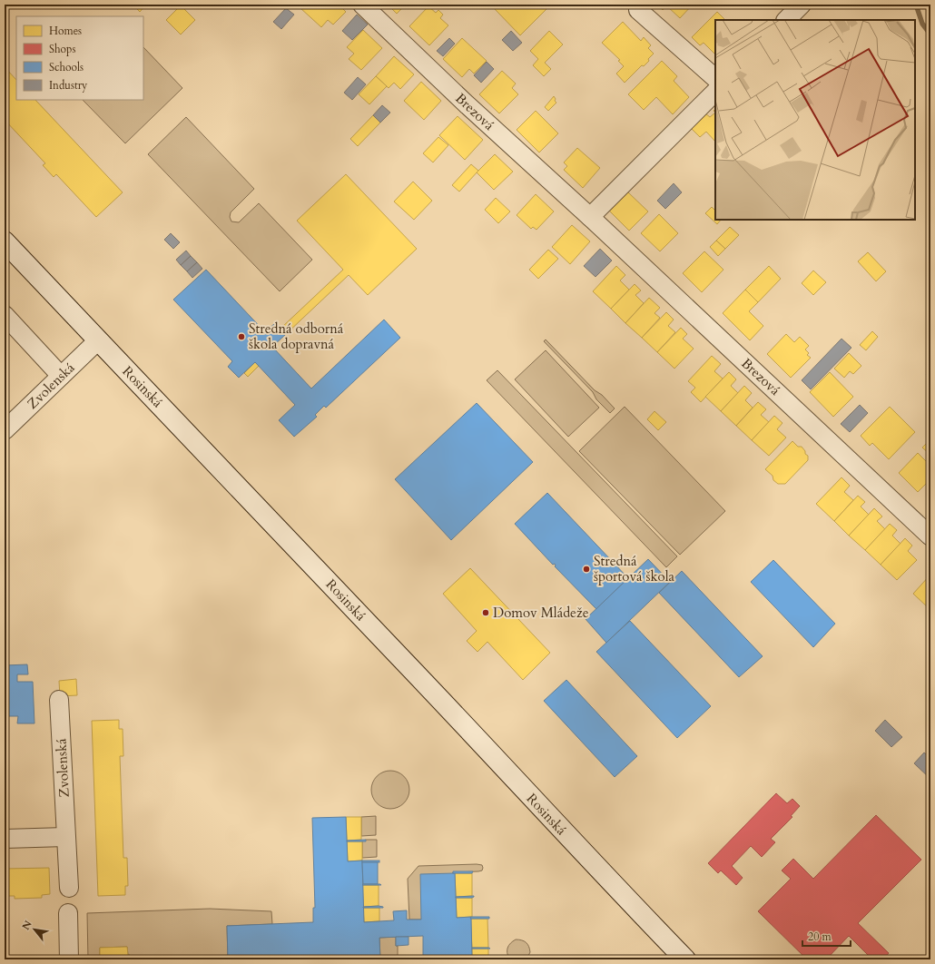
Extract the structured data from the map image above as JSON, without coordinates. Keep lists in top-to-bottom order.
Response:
{
  "streets": {
    "street": ["Brezová", "Zvolenská", "Rosinská"]
  },
  "crossings": [
    ["Zvolenská", "Rosinská"]
  ],
  "places": ["Stredná odborná škola dopravná", "Stredná športová škola", "Domov Mládeže"],
  "legend": [
    "Homes",
    "Shops",
    "Schools",
    "Industry"
  ],
  "scale_bar": "20 m",
  "north": "top left"
}
